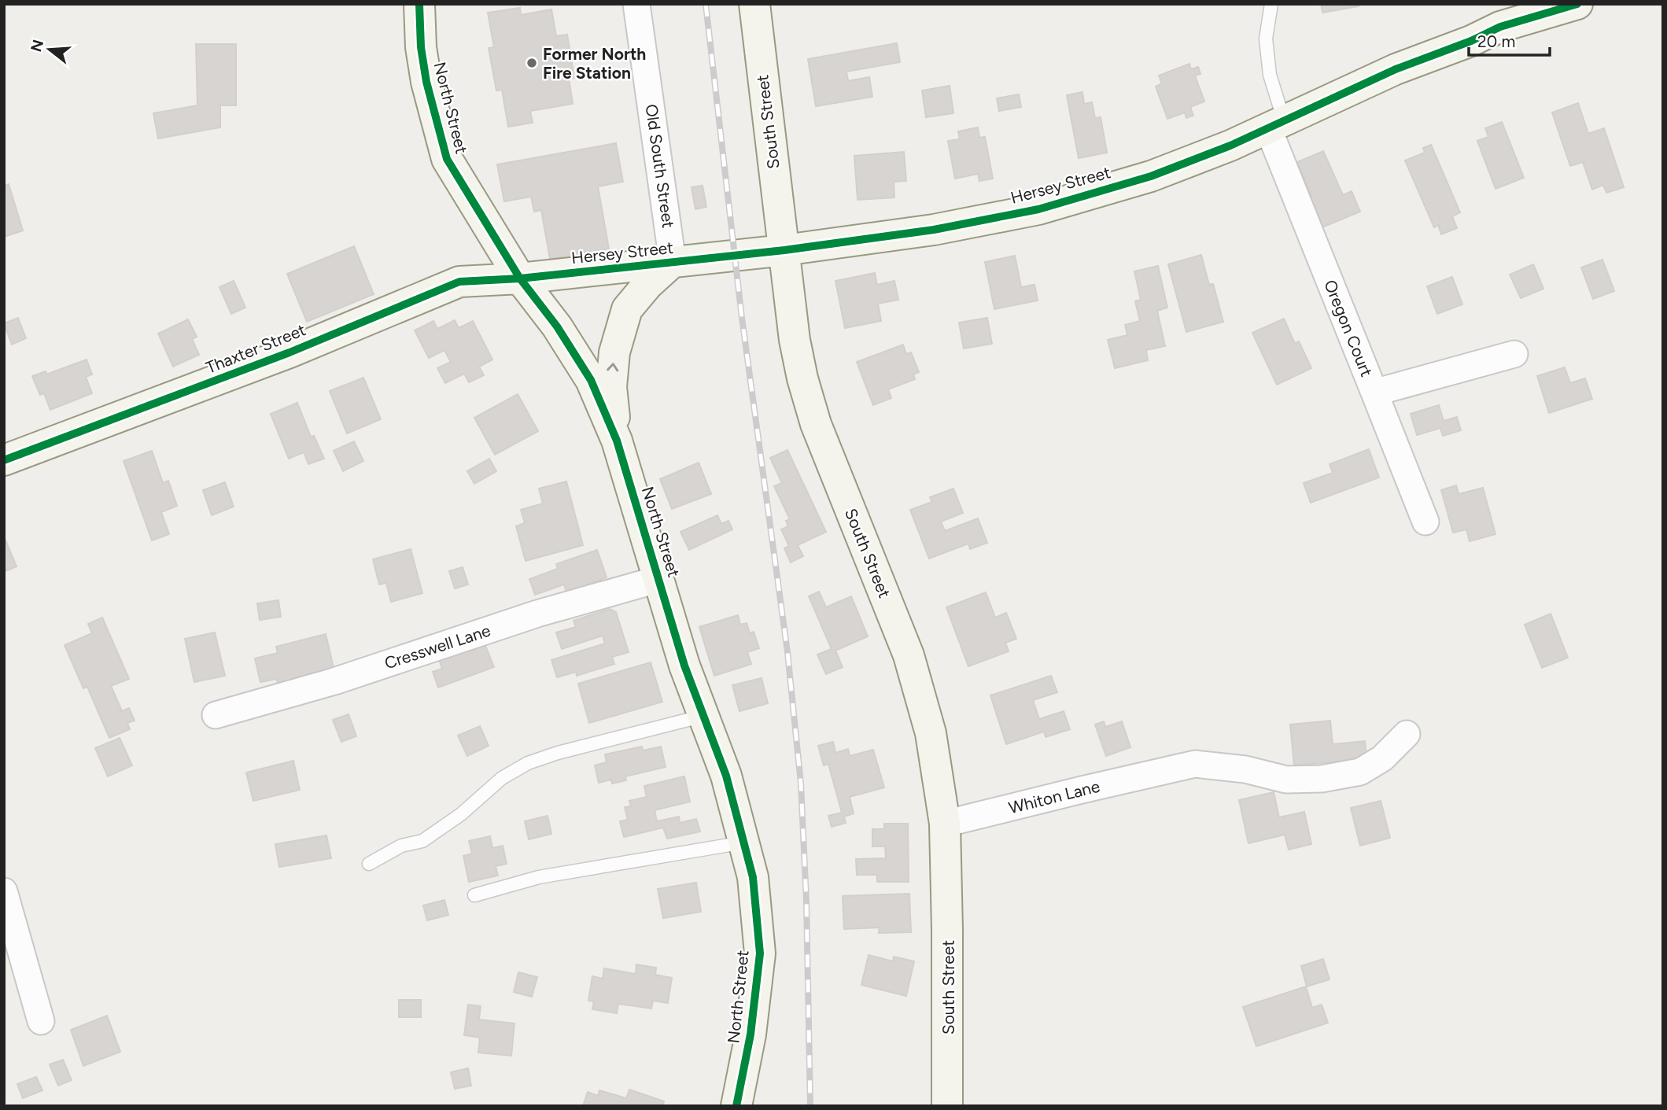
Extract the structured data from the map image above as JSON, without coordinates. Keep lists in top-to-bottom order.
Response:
{
  "streets": {
    "street": [
      "North Street",
      "South Street",
      "Old South Street",
      "Hersey Street",
      "Oregon Court",
      "Thaxter Street",
      "Cresswell Lane",
      "Whiton Lane"
    ]
  },
  "crossings": [
    ["North Street", "Hersey Street"],
    ["North Street", "Thaxter Street"],
    ["North Street", "Cresswell Lane"],
    ["South Street", "Hersey Street"],
    ["South Street", "Whiton Lane"],
    ["Old South Street", "Hersey Street"],
    ["Hersey Street", "Oregon Court"],
    ["Hersey Street", "Thaxter Street"]
  ],
  "places": ["Former North Fire Station"],
  "scale_bar": "20 m",
  "north": "left"
}
